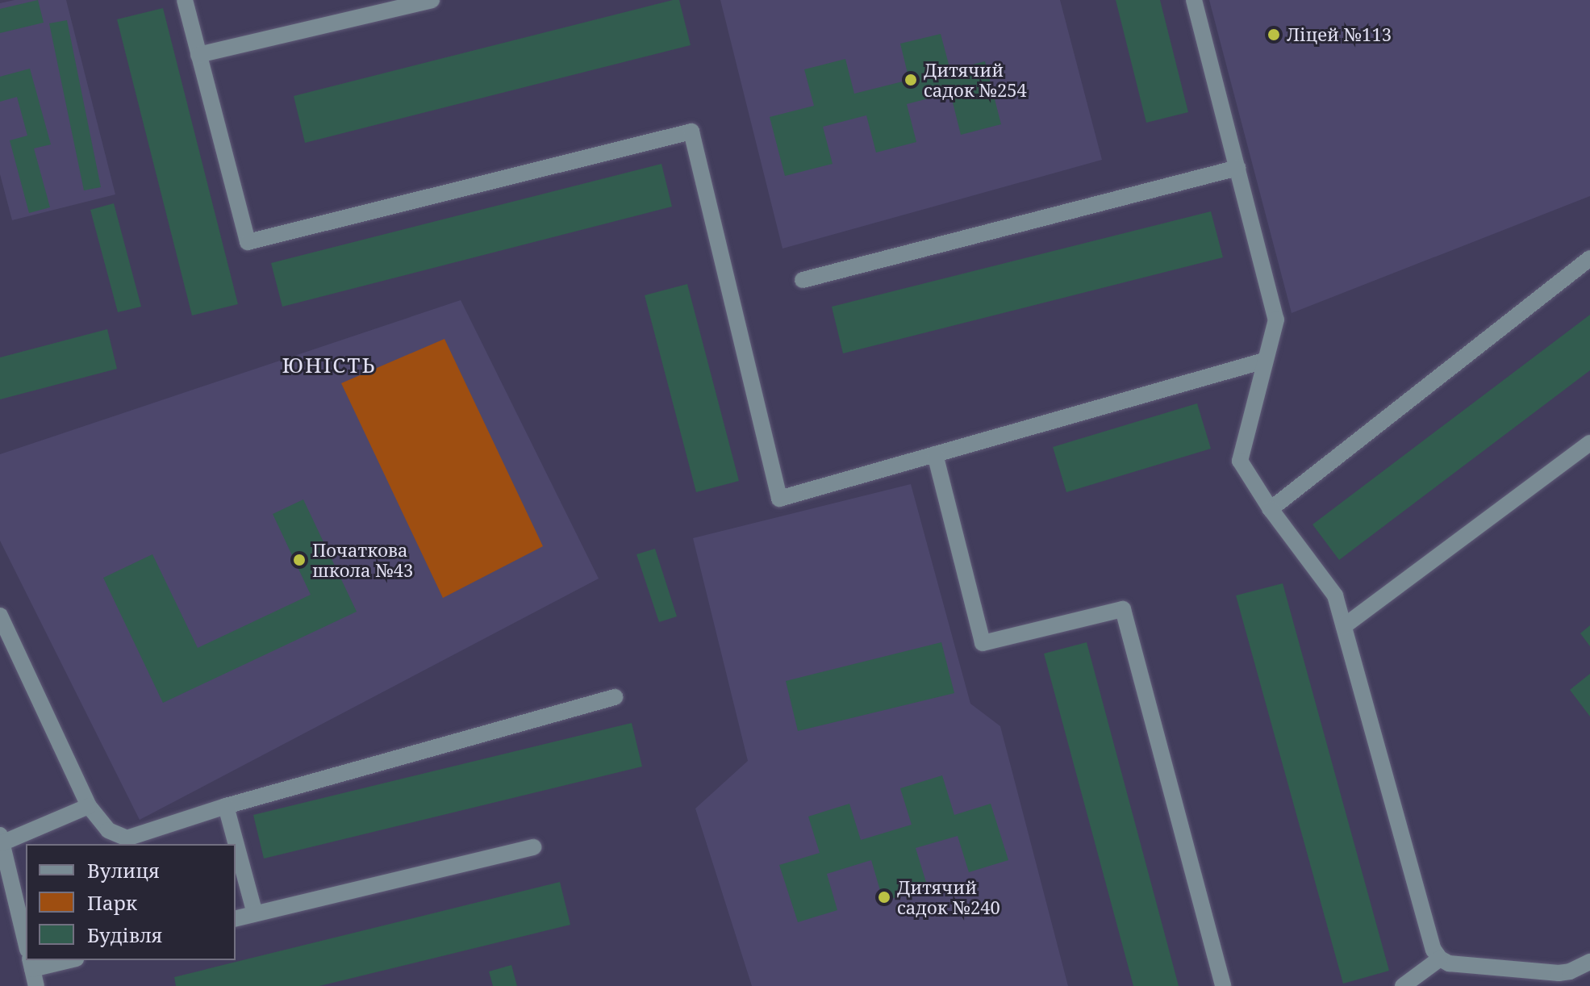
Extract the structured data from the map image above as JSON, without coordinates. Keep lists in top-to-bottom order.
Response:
{
  "districts": ["ЮНІСТЬ"],
  "places": [
    "Ліцей №113",
    "Дитячий садок №254",
    "Початкова школа №43",
    "Дитячий садок №240"
  ],
  "legend": ["Вулиця", "Парк", "Будівля"]
}
